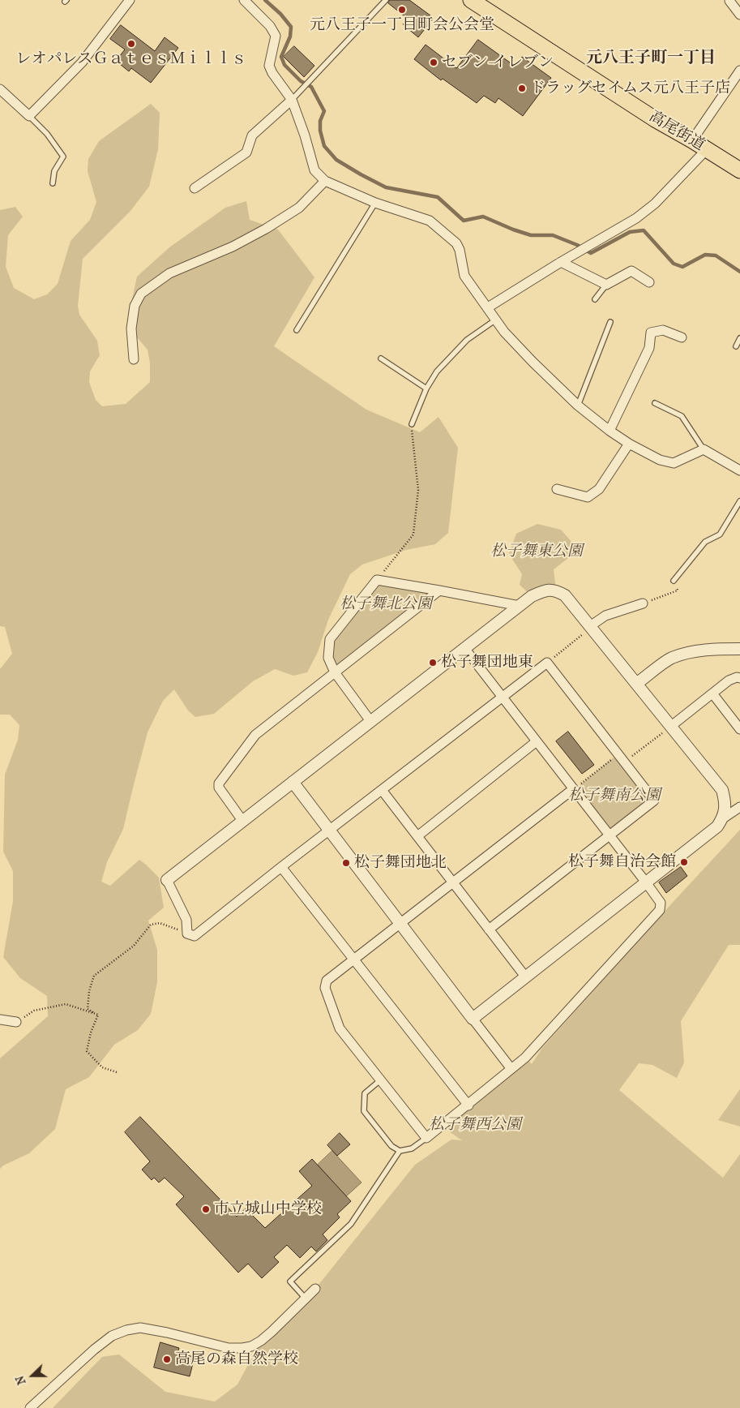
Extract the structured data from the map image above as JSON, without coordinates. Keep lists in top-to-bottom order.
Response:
{
  "streets": {
    "main road": ["高尾街道"]
  },
  "districts": ["元八王子町一丁目"],
  "parks": [
    "松子舞東公園",
    "松子舞北公園",
    "松子舞南公園",
    "松子舞西公園"
  ],
  "places": [
    "元八王子一丁目町会公会堂",
    "レオパレスＧａｔｅｓＭｉｌｌｓ",
    "セブン-イレブン",
    "ドラッグセイムス元八王子店",
    "松子舞団地東",
    "松子舞自治会館",
    "松子舞団地北",
    "市立城山中学校",
    "高尾の森自然学校"
  ],
  "north": "left"
}
